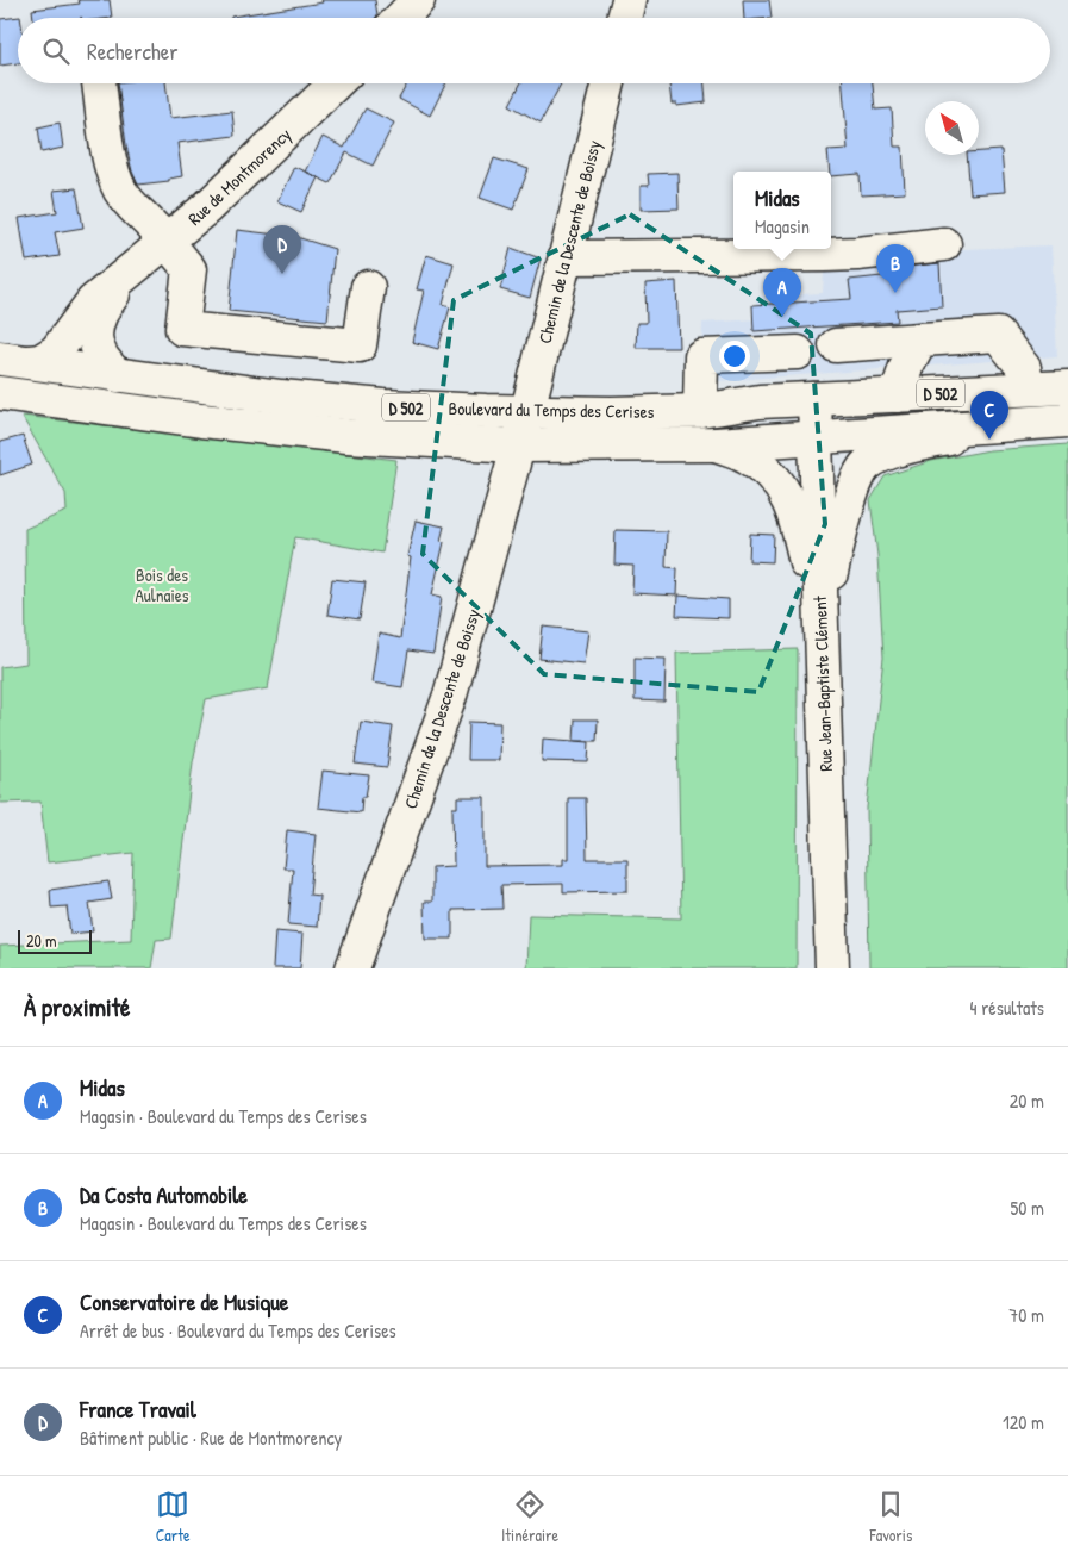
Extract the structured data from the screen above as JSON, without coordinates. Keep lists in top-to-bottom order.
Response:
{
  "streets": {
    "street": [
      "Rue de Montmorency",
      "Chemin de la Descente de Boissy",
      "D 502",
      "Boulevard du Temps des Cerises",
      "Rue Jean-Baptiste Clément"
    ]
  },
  "crossings": [
    ["Rue de Montmorency", "Boulevard du Temps des Cerises"],
    ["Chemin de la Descente de Boissy", "Boulevard du Temps des Cerises"],
    ["Boulevard du Temps des Cerises", "Rue Jean-Baptiste Clément"]
  ],
  "parks": ["Bois des Aulnaies"],
  "scale_bar": "20 m",
  "north": "top left",
  "page": {
    "search": "Rechercher",
    "popup": ["Midas", "Magasin"],
    "pins": [
      "D",
      "B",
      "A",
      "C"
    ],
    "scale": "20 m",
    "heading": ["À proximité", "4 résultats"],
    "list": [
      {
        "mark": "A",
        "name": "Midas",
        "note": "Magasin · Boulevard du Temps des Cerises",
        "value": "20 m"
      },
      {
        "mark": "B",
        "name": "Da Costa Automobile",
        "note": "Magasin · Boulevard du Temps des Cerises",
        "value": "50 m"
      },
      {
        "mark": "C",
        "name": "Conservatoire de Musique",
        "note": "Arrêt de bus · Boulevard du Temps des Cerises",
        "value": "70 m"
      },
      {
        "mark": "D",
        "name": "France Travail",
        "note": "Bâtiment public · Rue de Montmorency",
        "value": "120 m"
      }
    ],
    "nav": ["Carte", "Itinéraire", "Favoris"]
  }
}
